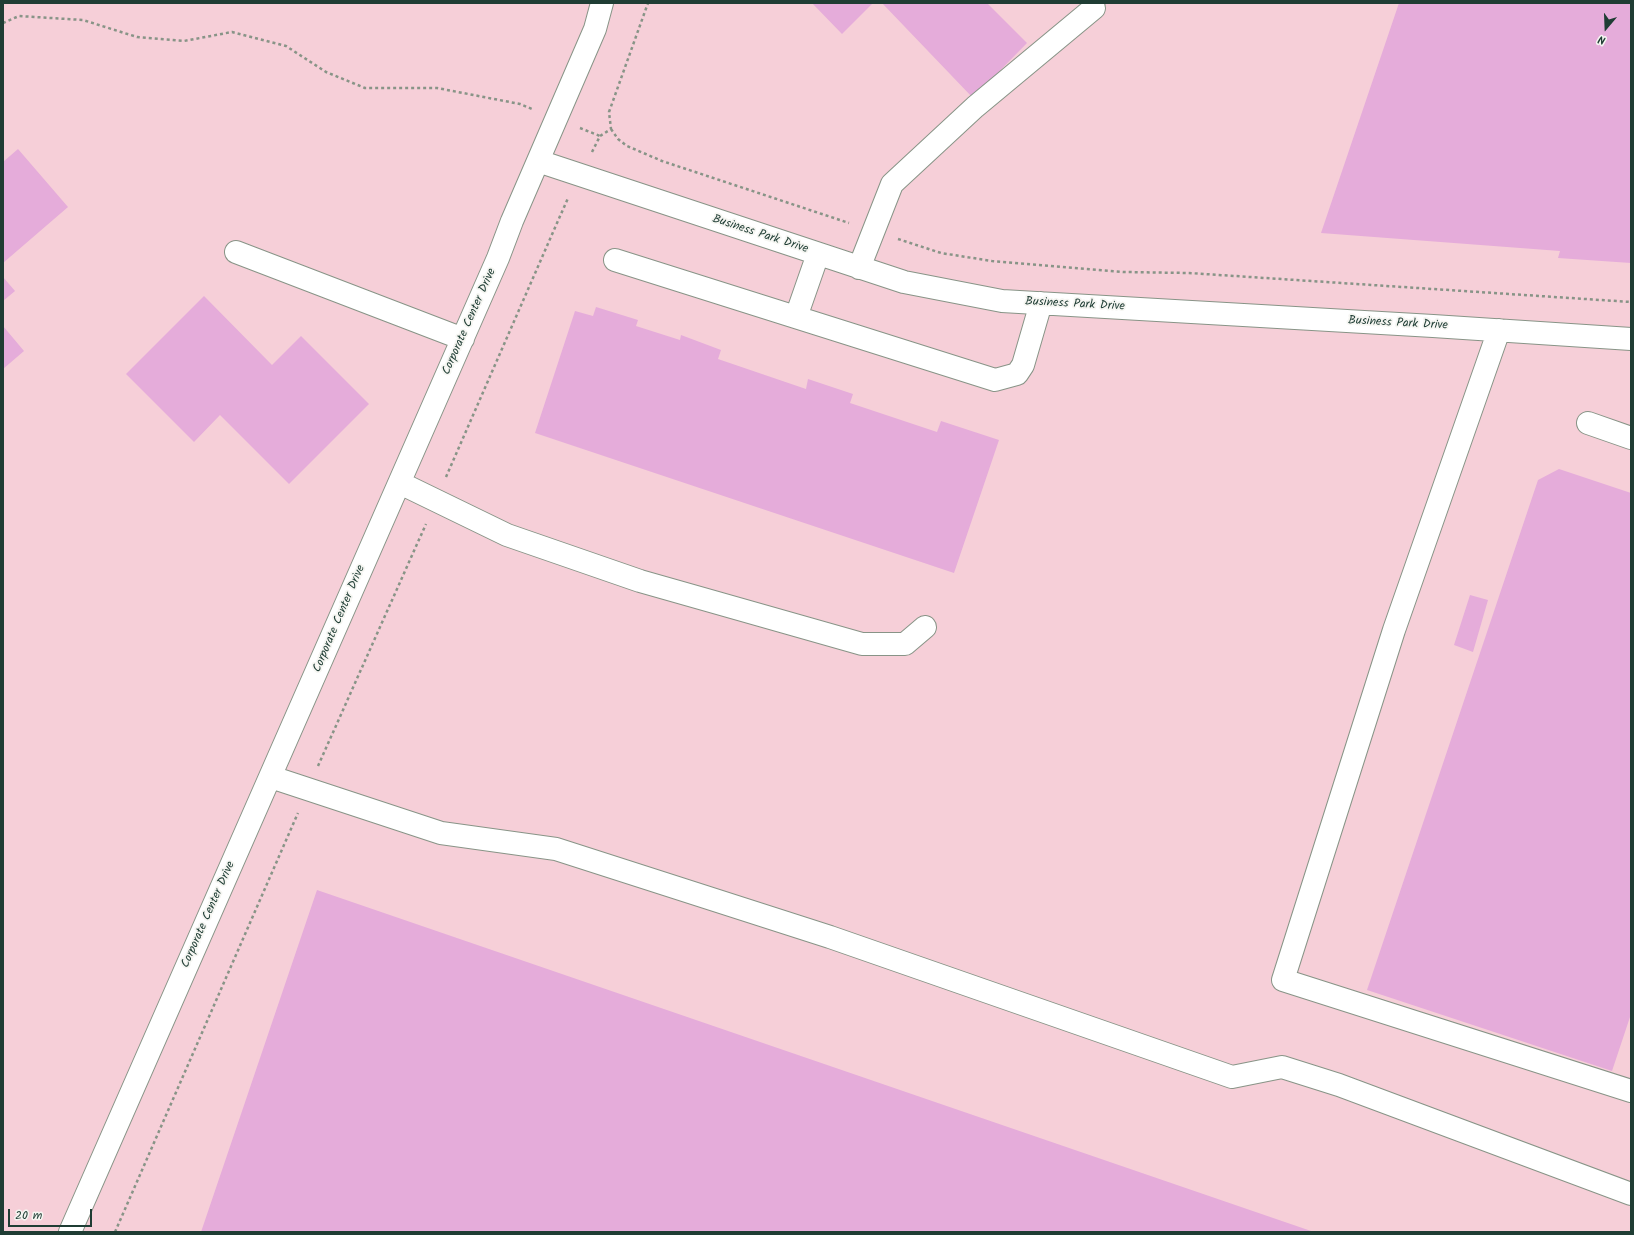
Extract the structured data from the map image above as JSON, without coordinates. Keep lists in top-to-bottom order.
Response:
{
  "streets": {
    "street": ["Business Park Drive", "Corporate Center Drive"]
  },
  "crossings": [
    ["Business Park Drive", "Corporate Center Drive"]
  ],
  "scale_bar": "20 m",
  "north": "bottom"
}
